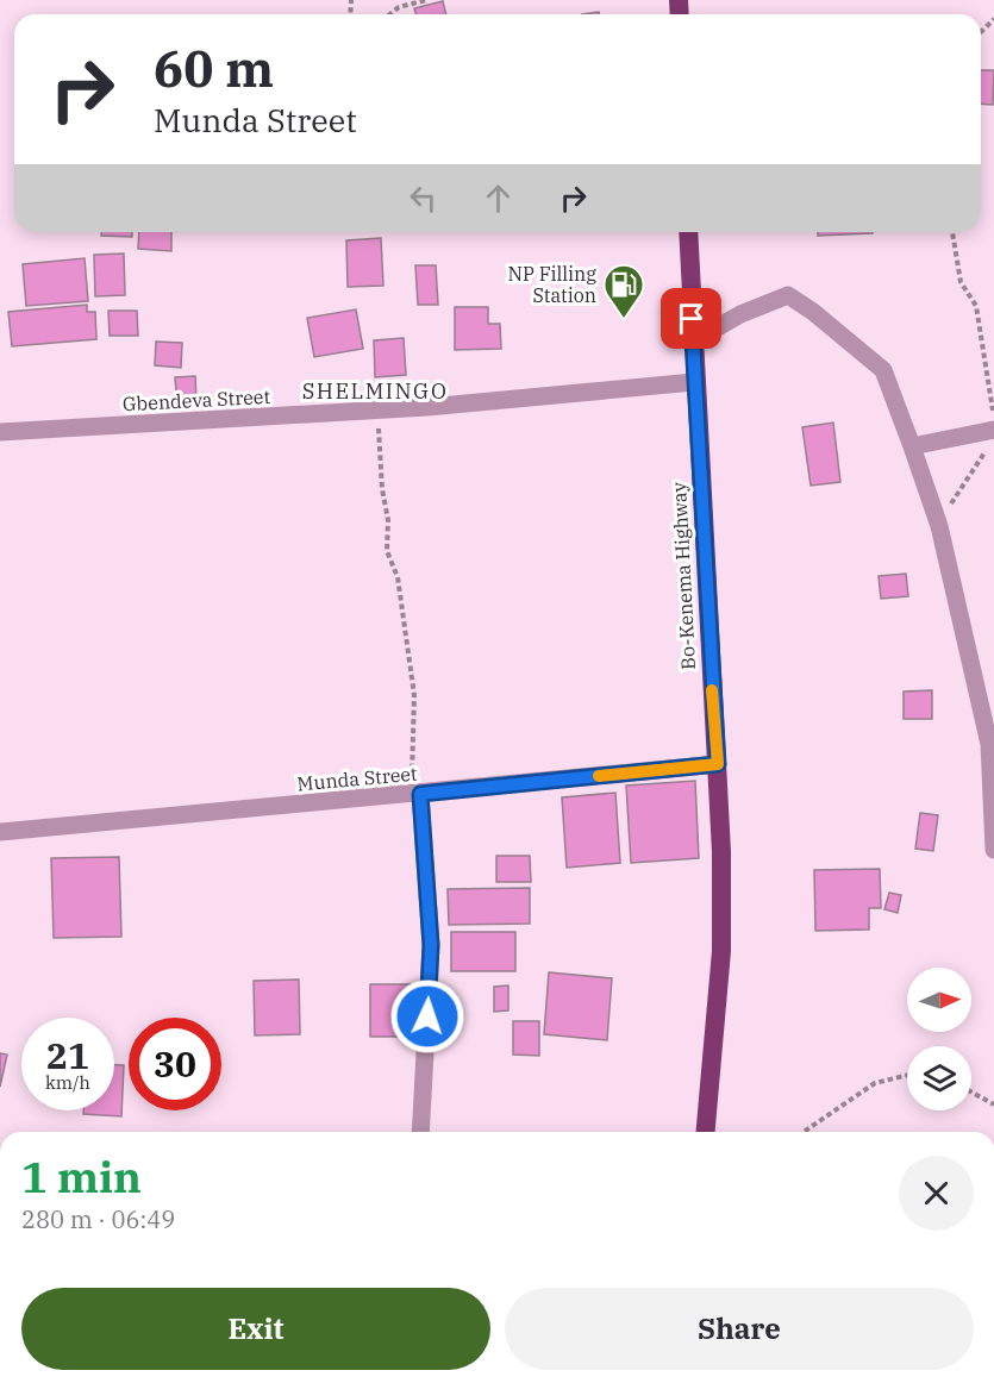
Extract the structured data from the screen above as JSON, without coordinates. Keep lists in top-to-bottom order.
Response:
{
  "streets": {
    "highway": ["Bo-Kenema Highway"],
    "street": ["Gbendeva Street", "Munda Street"]
  },
  "crossings": [
    ["Gbendeva Street", "Bo-Kenema Highway"],
    ["Bo-Kenema Highway", "Munda Street"]
  ],
  "districts": ["SHELMINGO"],
  "places": {
    "fuel station": ["NP Filling Station"]
  },
  "north": "right",
  "page": {
    "turn": ["60 m", "Munda Street"],
    "speed": "21 km/h",
    "limit": "30",
    "heading": ["1 min", "280 m · 06:49"],
    "buttons": ["Exit", "Share"]
  }
}
